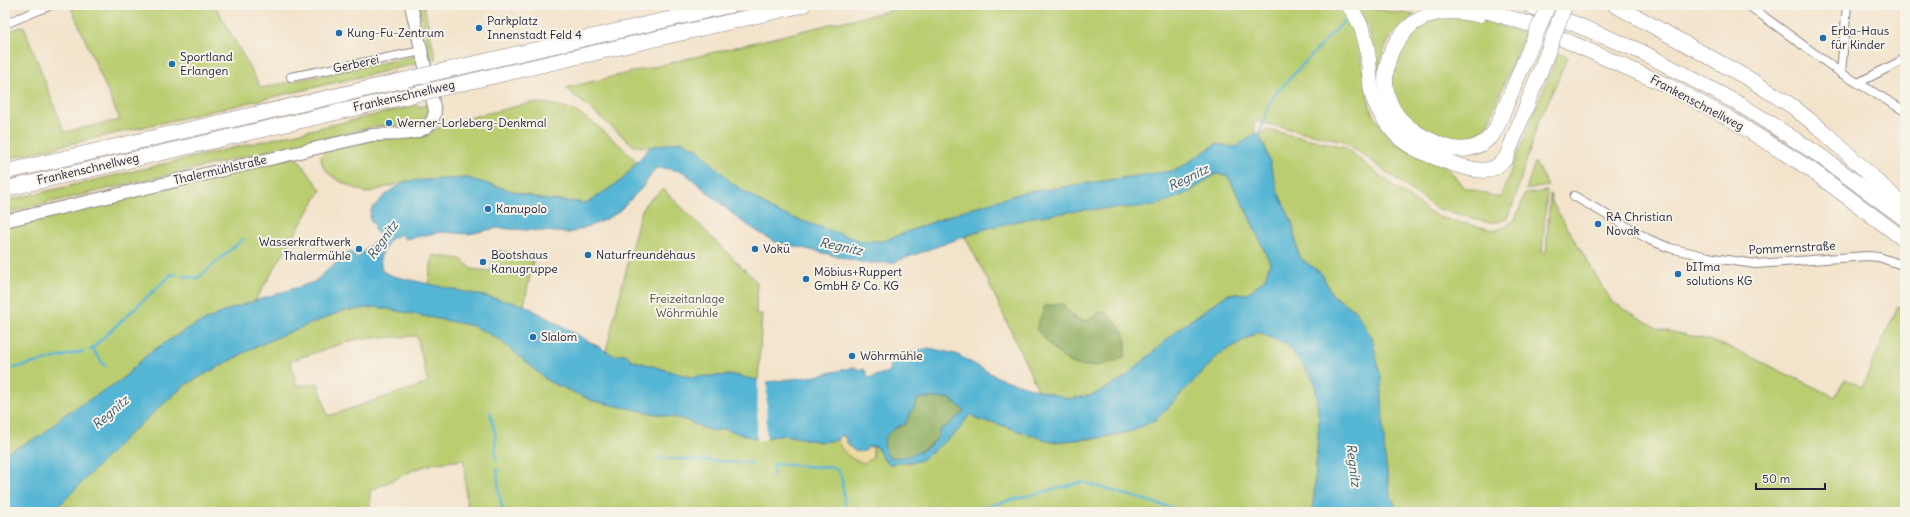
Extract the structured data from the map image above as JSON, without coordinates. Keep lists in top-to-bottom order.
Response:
{
  "streets": {
    "highway": ["Frankenschnellweg"],
    "main road": ["Thalermühlstraße"],
    "street": ["Gerberei", "Pommernstraße"]
  },
  "crossings": [
    ["Gerberei", "Thalermühlstraße"]
  ],
  "water": ["Regnitz"],
  "parks": ["Freizeitanlage Wöhrmühle"],
  "places": [
    "Parkplatz Innenstadt Feld 4",
    "Kung-Fu-Zentrum",
    "Erba-Haus für Kinder",
    "Sportland Erlangen",
    "Werner-Lorleberg-Denkmal",
    "Kanupolo",
    "RA Christian Novak",
    "Wasserkraftwerk Thalermühle",
    "Vokü",
    "Naturfreundehaus",
    "Bootshaus Kanugruppe",
    "bITma solutions KG",
    "Möbius+Ruppert GmbH & Co. KG",
    "Slalom",
    "Wöhrmühle"
  ],
  "scale_bar": "50 m"
}
